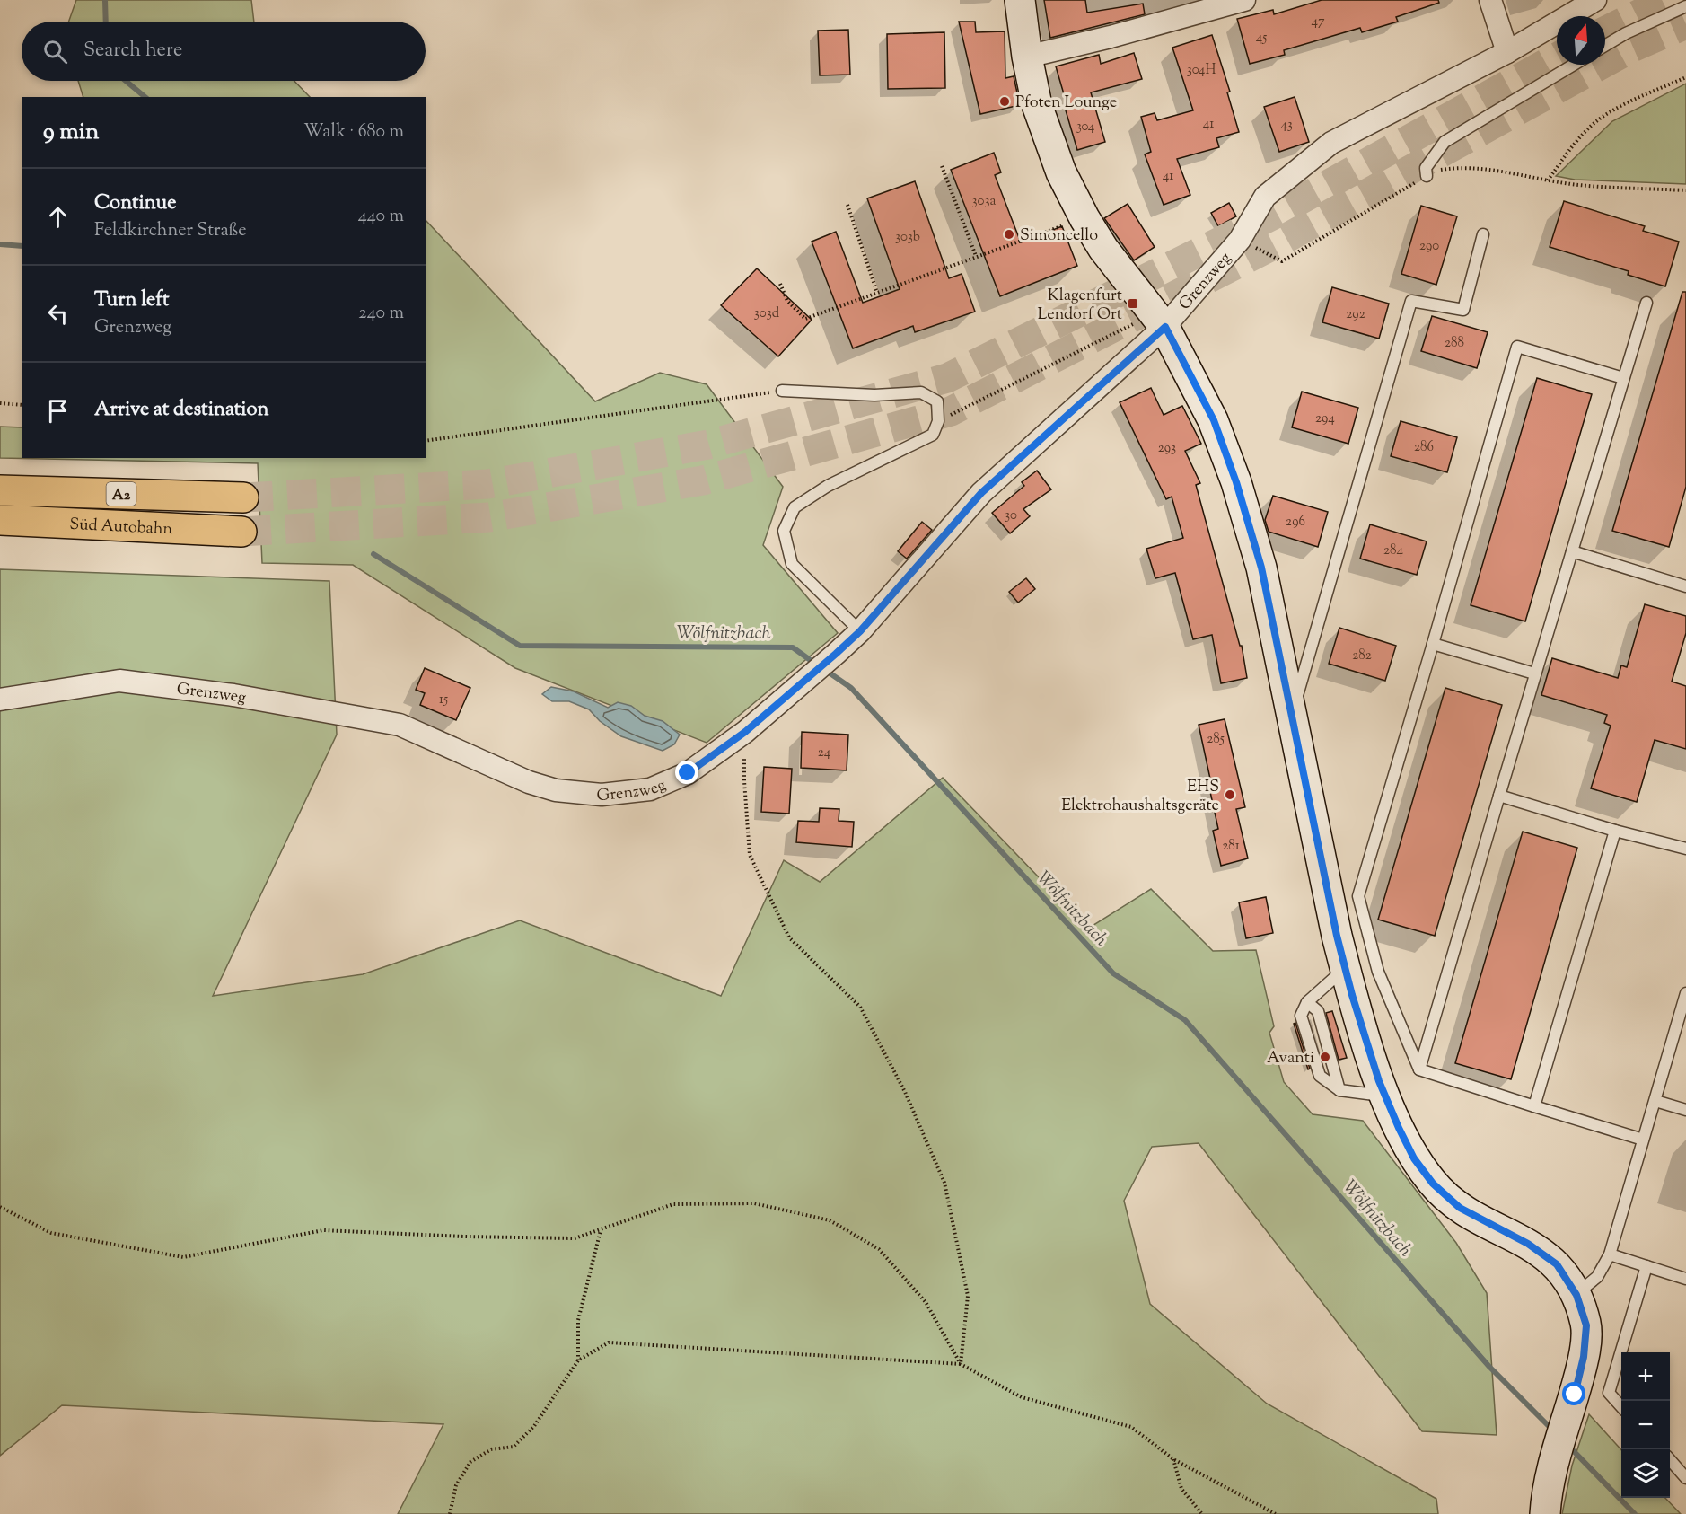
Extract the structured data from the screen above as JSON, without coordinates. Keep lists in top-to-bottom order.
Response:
{
  "streets": {
    "highway": ["A2", "Süd Autobahn"],
    "street": ["Grenzweg"]
  },
  "water": ["Wölfnitzbach"],
  "places": {
    "other": [
      "Pfoten Lounge",
      "Simoncello",
      "EHS Elektrohaushaltsgeräte",
      "Avanti"
    ],
    "transit": ["Klagenfurt Lendorf Ort"]
  },
  "house_numbers": [
    "47",
    "45",
    "304H",
    "41",
    "43",
    "304",
    "41",
    "303a",
    "303b",
    "290",
    "303d",
    "292",
    "288",
    "294",
    "286",
    "293",
    "30",
    "296",
    "284",
    "282",
    "15",
    "285",
    "24",
    "281"
  ],
  "north": "top",
  "page": {
    "search": "Search here",
    "heading": ["9 min", "Walk · 680 m"],
    "list": [
      ["Continue", "Feldkirchner Straße", "440 m"],
      ["Turn left", "Grenzweg", "240 m"],
      "Arrive at destination"
    ],
    "map_buttons": ["+", "−"]
  }
}
